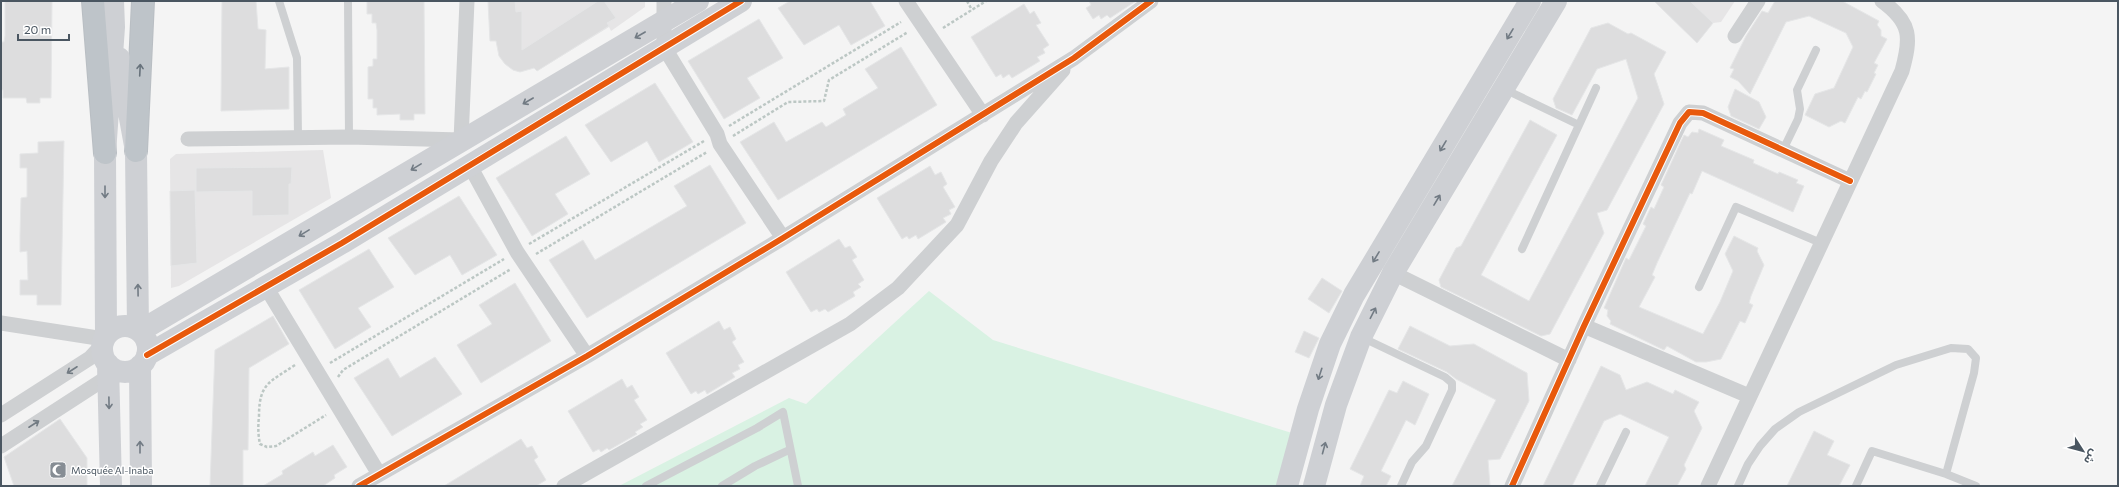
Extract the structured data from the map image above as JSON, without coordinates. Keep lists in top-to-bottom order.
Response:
{
  "places": {
    "mosque": ["Mosquée Al-Inaba"]
  },
  "scale_bar": "20 m",
  "north": "bottom right"
}
